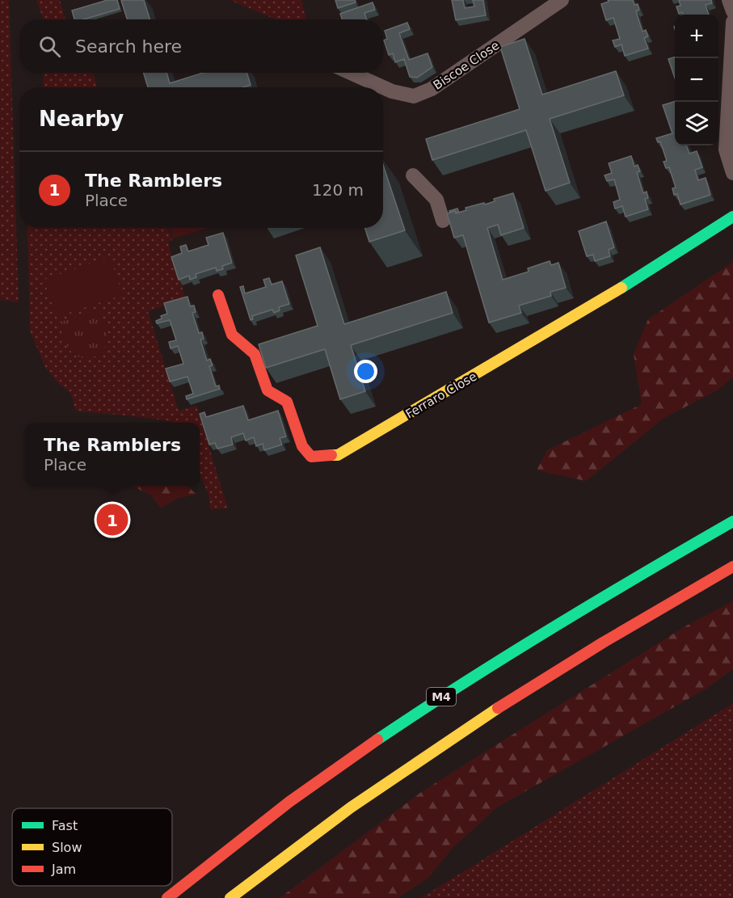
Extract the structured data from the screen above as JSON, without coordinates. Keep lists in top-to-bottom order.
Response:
{
  "streets": {
    "main road": ["Ferraro Close", "M4"],
    "street": ["Biscoe Close"]
  },
  "legend": ["Fast", "Slow", "Jam"],
  "page": {
    "map_buttons": ["+", "−"],
    "search": "Search here",
    "heading": "Nearby",
    "list": [
      {
        "mark": "1",
        "name": "The Ramblers",
        "note": "Place",
        "value": "120 m"
      }
    ],
    "popup": ["The Ramblers", "Place"],
    "pins": "1"
  }
}
